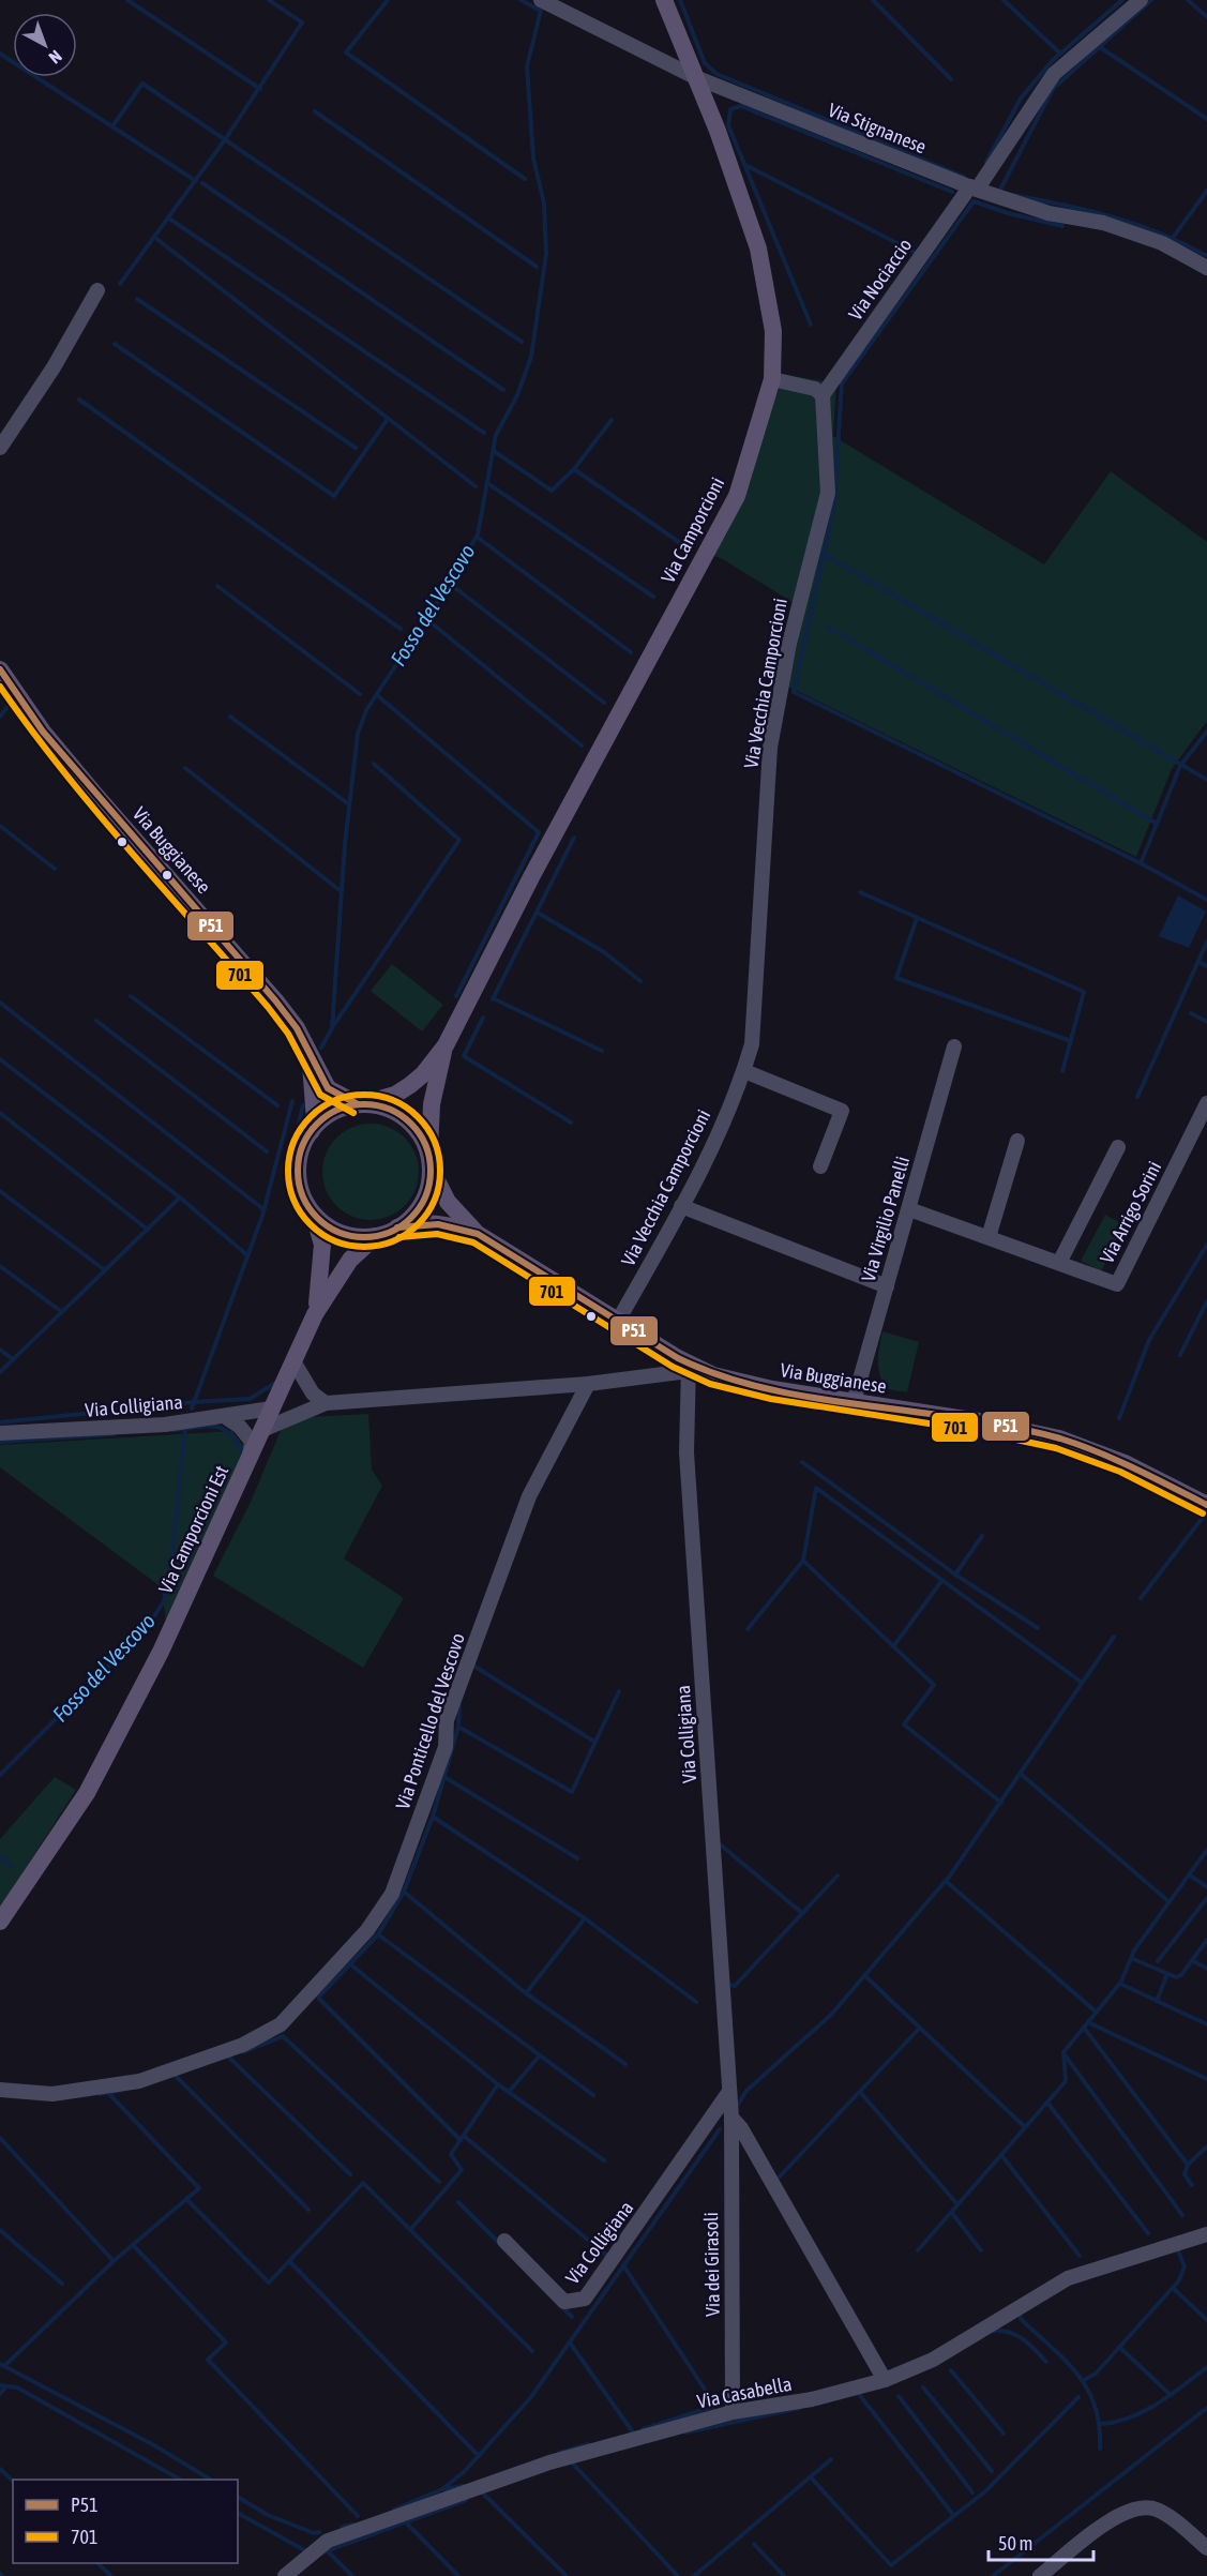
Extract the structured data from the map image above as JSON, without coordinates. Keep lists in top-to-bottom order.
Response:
{
  "streets": {
    "main road": ["Via Camporcioni", "Via Buggianese", "Via Camporcioni Est"],
    "street": [
      "Via Stignanese",
      "Via Nociaccio",
      "Via Vecchia Camporcioni",
      "Via Arrigo Sorini",
      "Via Virgilio Panelli",
      "Via Colligiana",
      "Via Ponticello del Vescovo",
      "Via dei Girasoli",
      "Via Casabella"
    ]
  },
  "crossings": [
    ["Via Stignanese", "Via Nociaccio"],
    ["Via Stignanese", "Via Camporcioni"],
    ["Via Nociaccio", "Via Vecchia Camporcioni"],
    ["Via Vecchia Camporcioni", "Via Buggianese"],
    ["Via Buggianese", "Via Virgilio Panelli"],
    ["Via Buggianese", "Via Colligiana"],
    ["Via Arrigo Sorini", "Via Virgilio Panelli"],
    ["Via Colligiana", "Via Camporcioni Est"],
    ["Via Colligiana", "Via dei Girasoli"],
    ["Via dei Girasoli", "Via Casabella"]
  ],
  "water": ["Fosso del Vescovo"],
  "lines": ["transit line P51", "transit line 701"],
  "legend": ["P51", "701"],
  "scale_bar": "50 m",
  "north": "bottom right"
}
